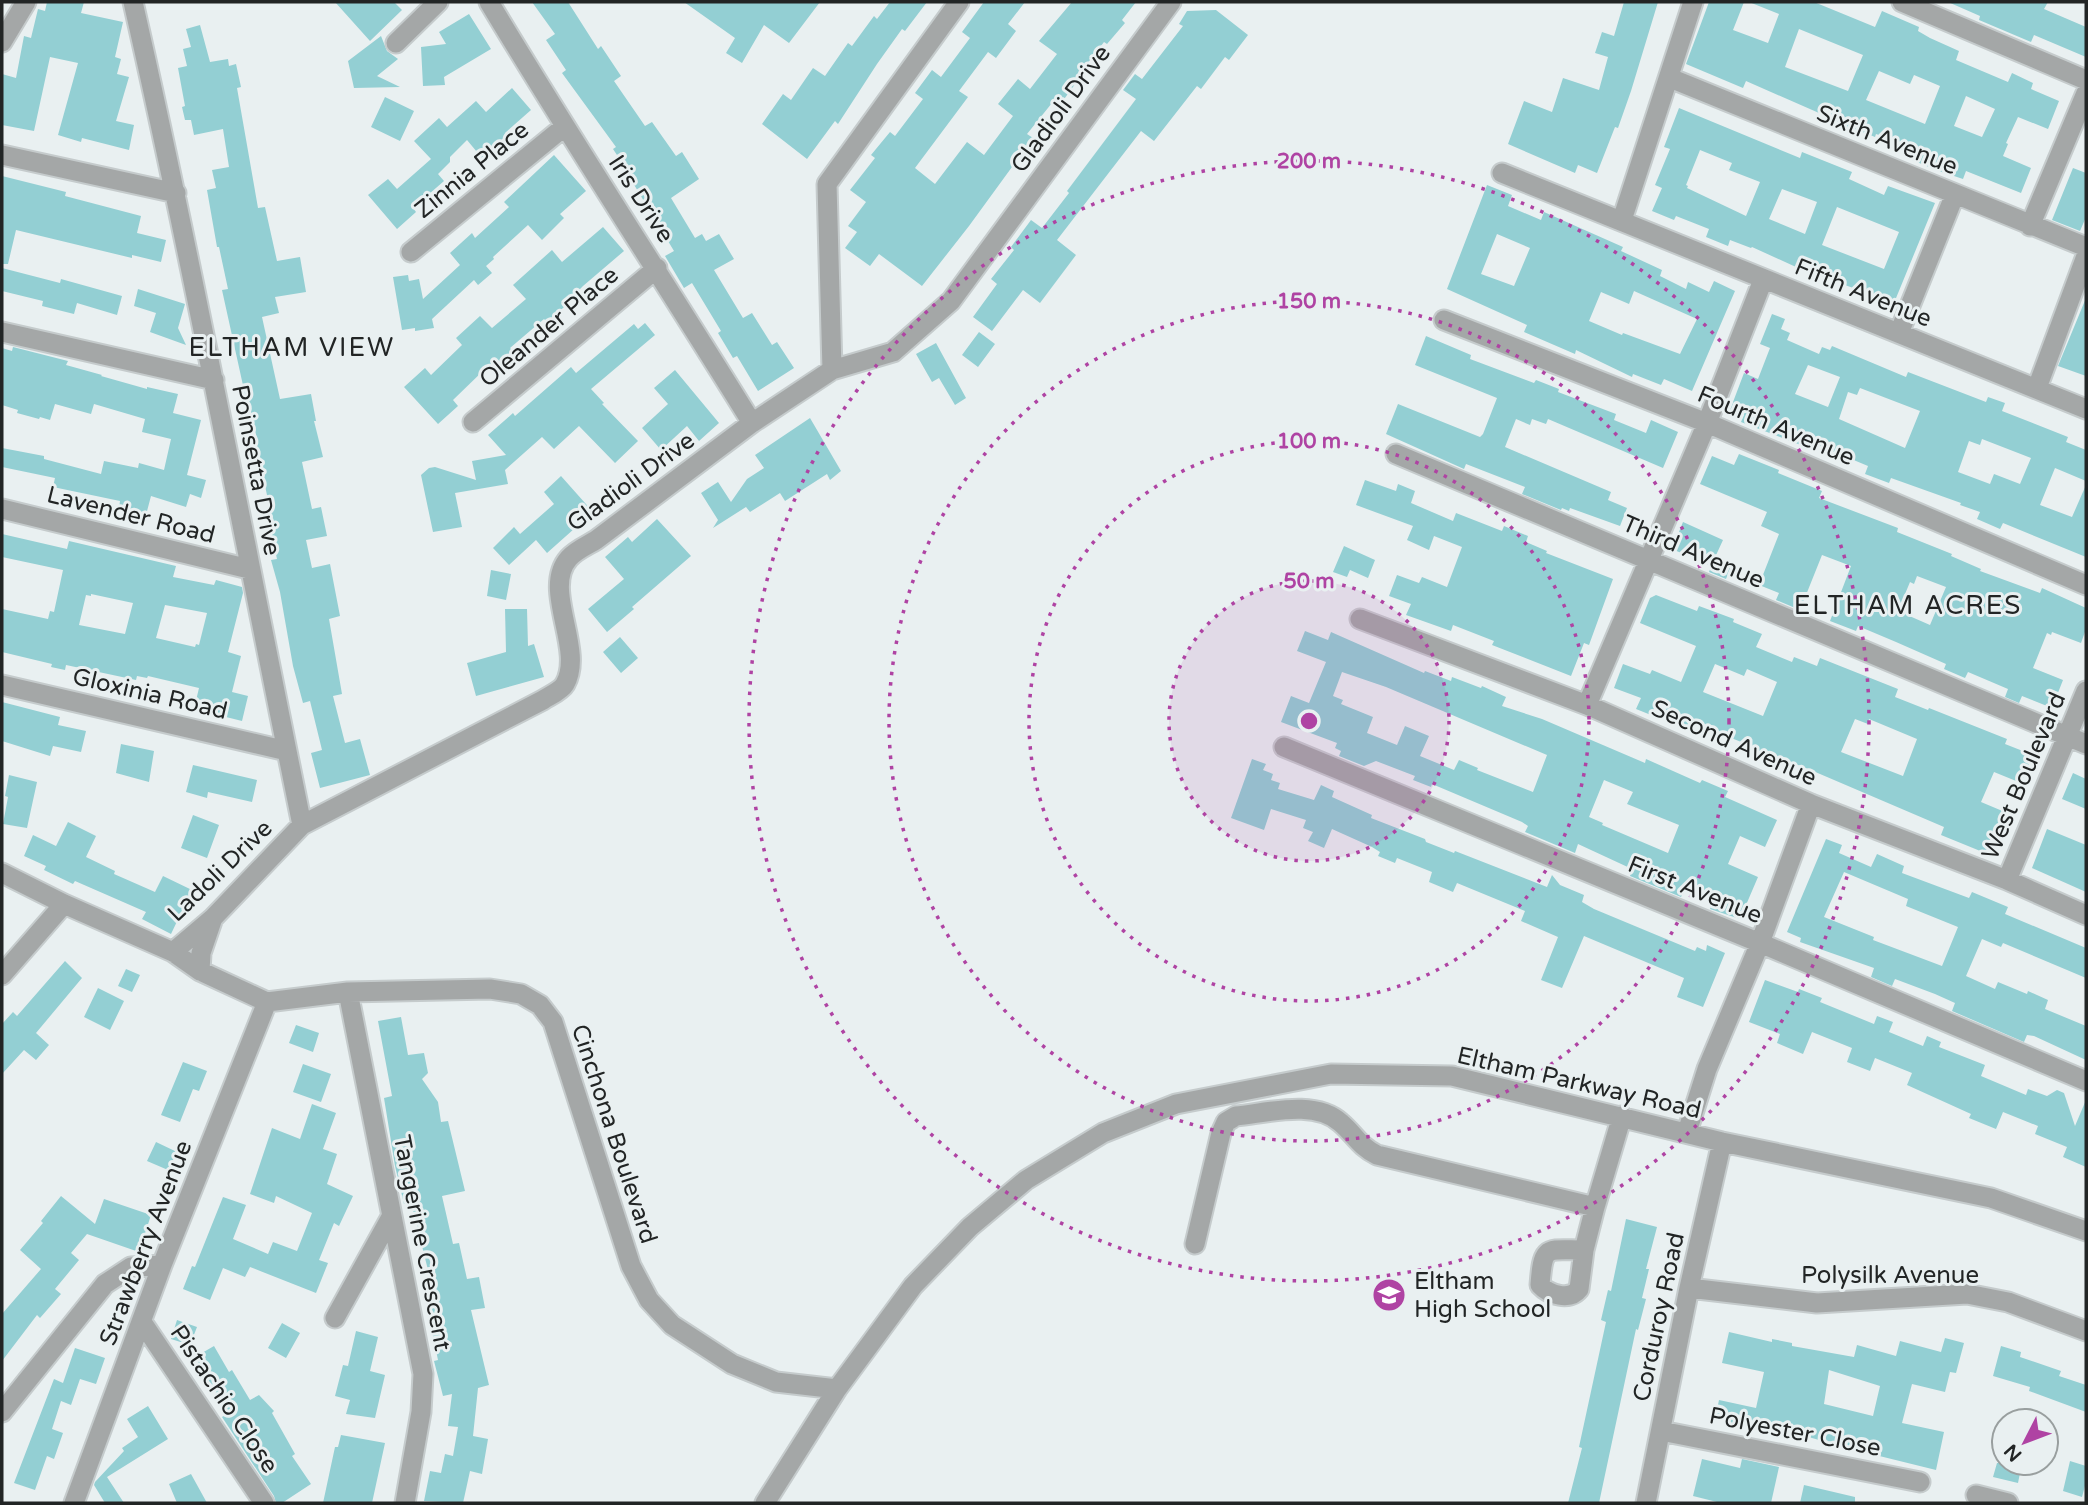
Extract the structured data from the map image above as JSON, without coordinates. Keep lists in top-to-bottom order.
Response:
{
  "streets": {
    "street": [
      "Gladioli Drive",
      "Sixth Avenue",
      "Zinnia Place",
      "Iris Drive",
      "Fifth Avenue",
      "Oleander Place",
      "Fourth Avenue",
      "Poinsetta Drive",
      "Lavender Road",
      "Third Avenue",
      "Gloxinia Road",
      "Second Avenue",
      "West Boulevard",
      "Ladoli Drive",
      "First Avenue",
      "Eltham Parkway Road",
      "Cinchona Boulevard",
      "Strawberry Avenue",
      "Tangerine Crescent",
      "Polysilk Avenue",
      "Corduroy Road",
      "Pistachio Close",
      "Polyester Close"
    ]
  },
  "crossings": [
    ["Gladioli Drive", "Iris Drive"],
    ["Gladioli Drive", "Poinsetta Drive"],
    ["Gladioli Drive", "Ladoli Drive"],
    ["Zinnia Place", "Iris Drive"],
    ["Iris Drive", "Oleander Place"],
    ["Poinsetta Drive", "Lavender Road"],
    ["Poinsetta Drive", "Gloxinia Road"],
    ["Poinsetta Drive", "Ladoli Drive"],
    ["Third Avenue", "West Boulevard"],
    ["Second Avenue", "West Boulevard"],
    ["Eltham Parkway Road", "Cinchona Boulevard"],
    ["Eltham Parkway Road", "Corduroy Road"],
    ["Cinchona Boulevard", "Strawberry Avenue"],
    ["Cinchona Boulevard", "Tangerine Crescent"],
    ["Strawberry Avenue", "Pistachio Close"],
    ["Polysilk Avenue", "Corduroy Road"],
    ["Corduroy Road", "Polyester Close"]
  ],
  "districts": ["ELTHAM VIEW", "ELTHAM ACRES"],
  "places": {
    "school or university": ["Eltham High School"]
  },
  "north": "bottom left",
  "rings": [
    "200 m",
    "150 m",
    "100 m",
    "50 m"
  ]
}
